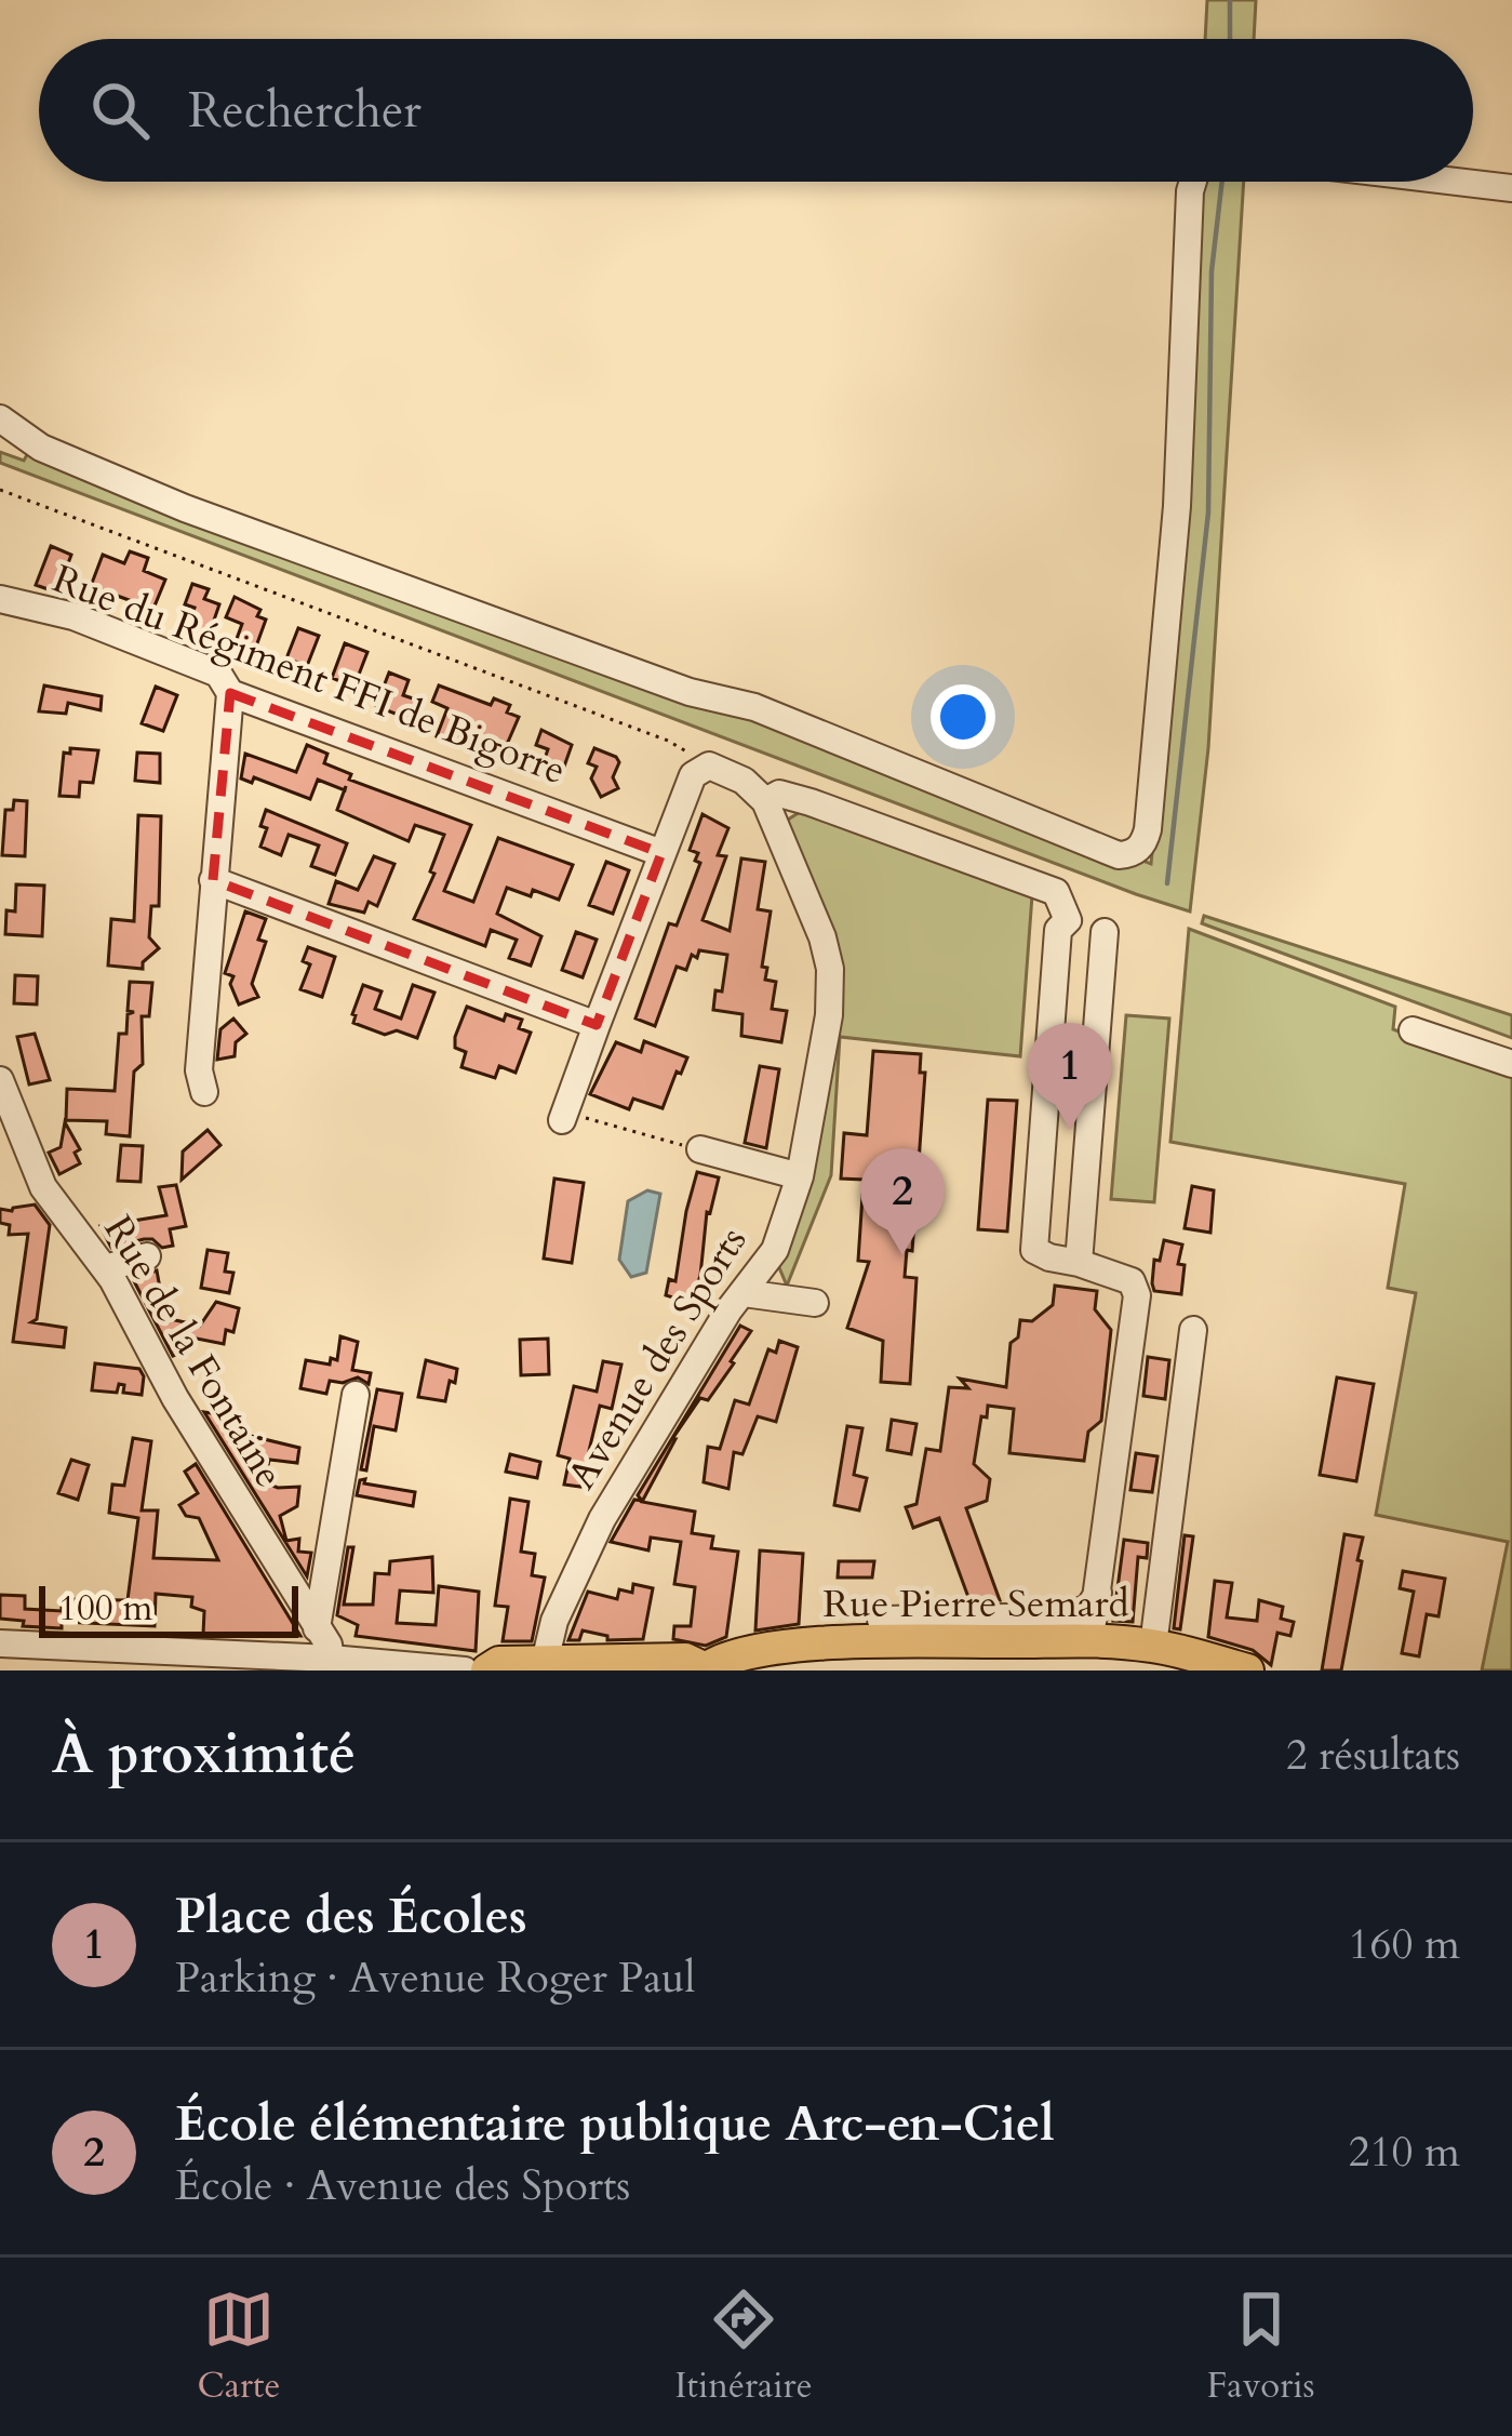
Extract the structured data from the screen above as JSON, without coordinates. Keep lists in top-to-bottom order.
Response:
{
  "streets": {
    "main road": ["Rue Pierre Semard"],
    "street": ["Rue du Régiment FFI de Bigorre", "Rue de la Fontaine", "Avenue des Sports"]
  },
  "scale_bar": "100 m",
  "page": {
    "search": "Rechercher",
    "pins": ["1", "2"],
    "scale": "100 m",
    "heading": ["À proximité", "2 résultats"],
    "list": [
      {
        "mark": "1",
        "name": "Place des Écoles",
        "note": "Parking · Avenue Roger Paul",
        "value": "160 m"
      },
      {
        "mark": "2",
        "name": "École élémentaire publique Arc-en-Ciel",
        "note": "École · Avenue des Sports",
        "value": "210 m"
      }
    ],
    "nav": ["Carte", "Itinéraire", "Favoris"]
  }
}
